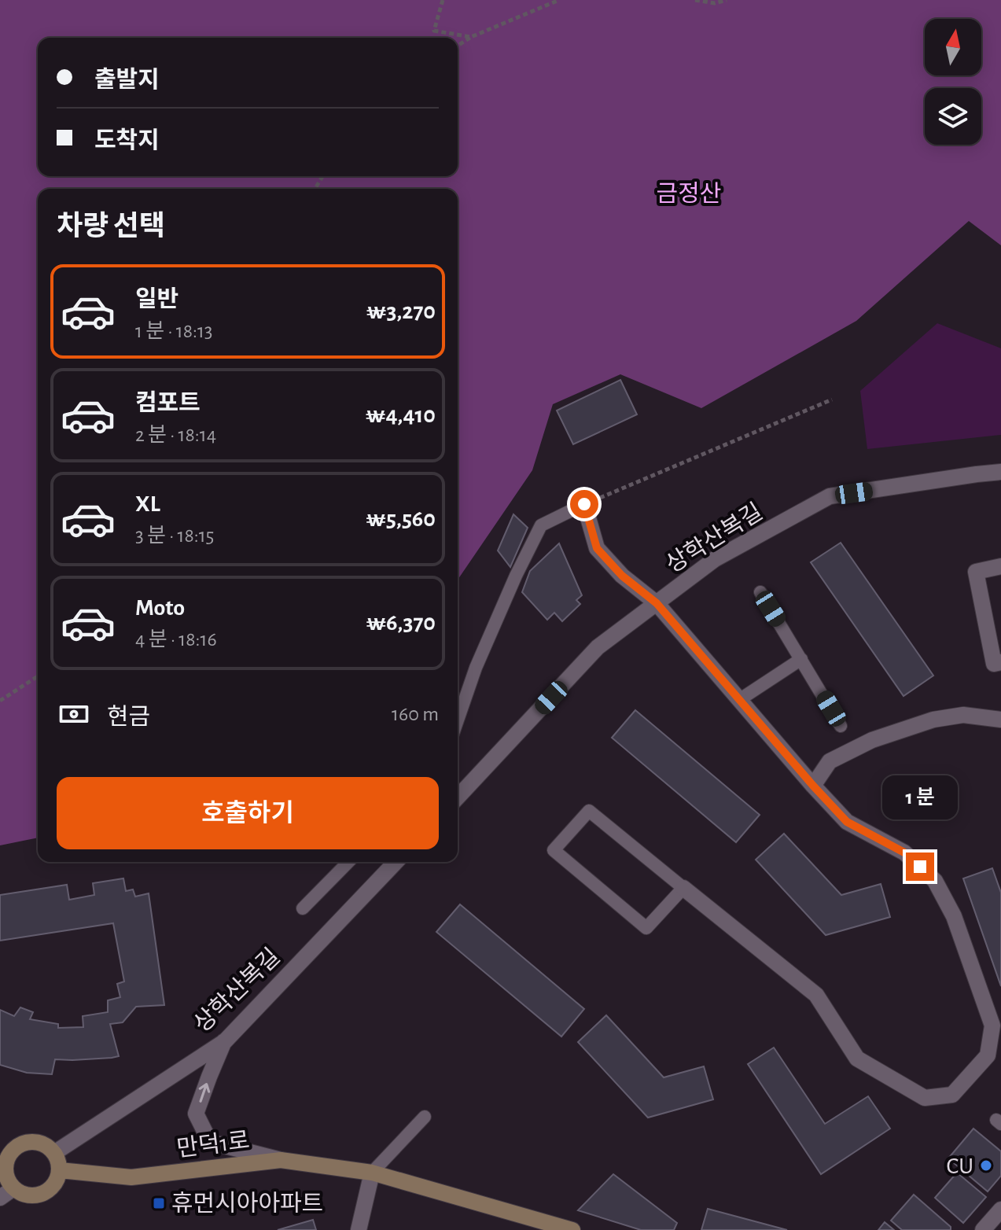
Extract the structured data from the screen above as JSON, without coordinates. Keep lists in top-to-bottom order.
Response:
{
  "streets": {
    "main road": ["만덕1로"],
    "street": ["상학산복길"]
  },
  "crossings": [
    ["상학산복길", "만덕1로"]
  ],
  "parks": ["금정산"],
  "places": {
    "other": ["CU"],
    "transit": ["휴먼시아아파트"]
  },
  "north": "top",
  "page": {
    "banner": ["출발지", "도착지"],
    "heading": "차량 선택",
    "list": [
      {
        "name": "일반",
        "note": "1 분 · 18:13",
        "value": "₩3,270"
      },
      {
        "name": "컴포트",
        "note": "2 분 · 18:14",
        "value": "₩4,410"
      },
      {
        "name": "XL",
        "note": "3 분 · 18:15",
        "value": "₩5,560"
      },
      {
        "name": "Moto",
        "note": "4 분 · 18:16",
        "value": "₩6,370"
      }
    ],
    "pay": ["현금", "160 m"],
    "buttons": "호출하기",
    "bubble": "1 분"
  }
}
